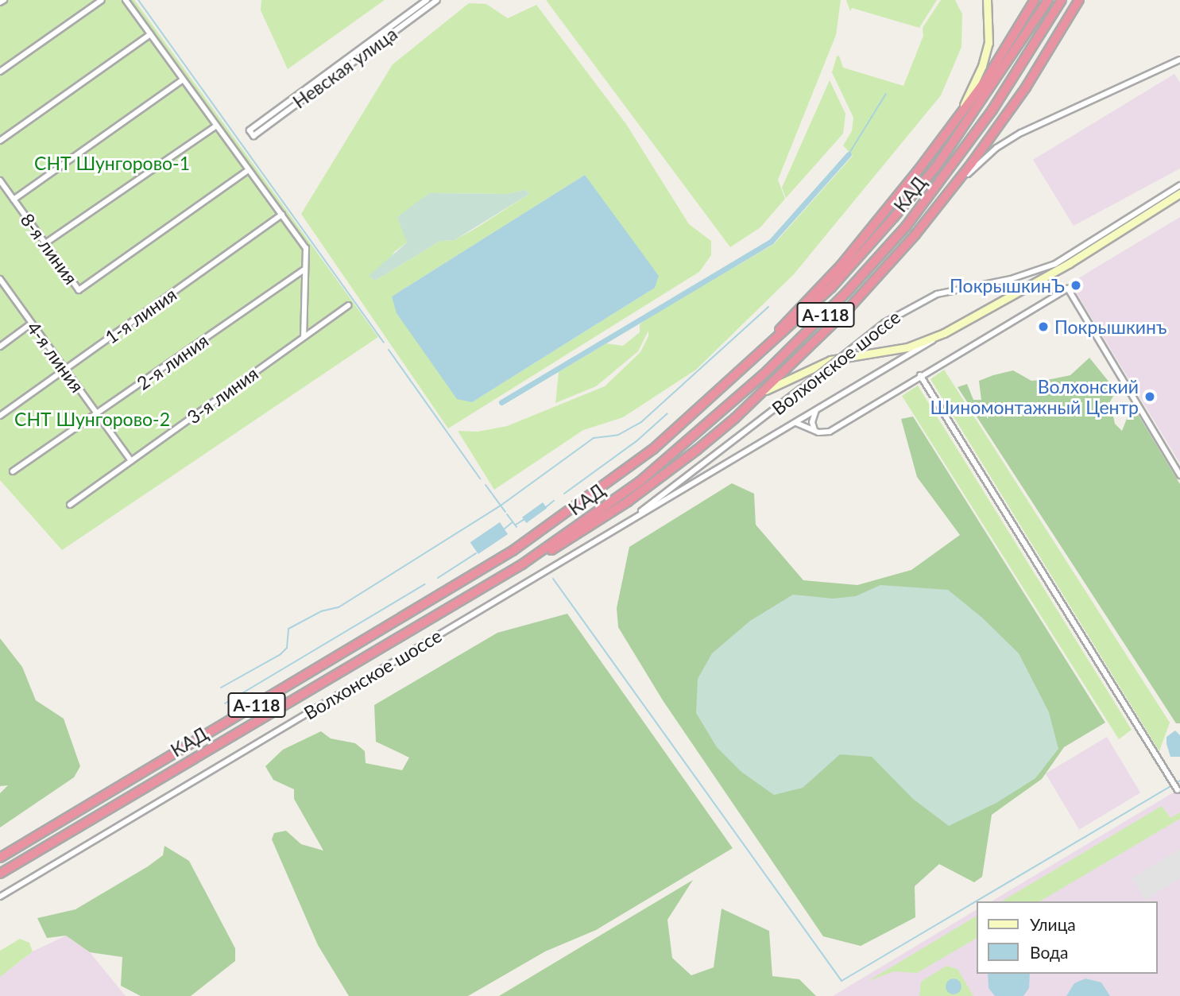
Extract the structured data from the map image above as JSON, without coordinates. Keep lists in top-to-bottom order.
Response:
{
  "streets": {
    "highway": ["КАД", "А-118"],
    "main road": ["Волхонское шоссе"],
    "street": [
      "Невская улица",
      "8-я линия",
      "1-я линия",
      "4-я линия",
      "2-я линия",
      "3-я линия"
    ]
  },
  "crossings": [
    ["1-я линия", "4-я линия"],
    ["4-я линия", "2-я линия"],
    ["4-я линия", "3-я линия"]
  ],
  "parks": ["СНТ Шунгорово-1", "СНТ Шунгорово-2"],
  "places": ["ПокрышкинЪ", "Покрышкинъ", "Волхонский Шиномонтажный Центр"],
  "legend": ["Улица", "Вода"]
}
